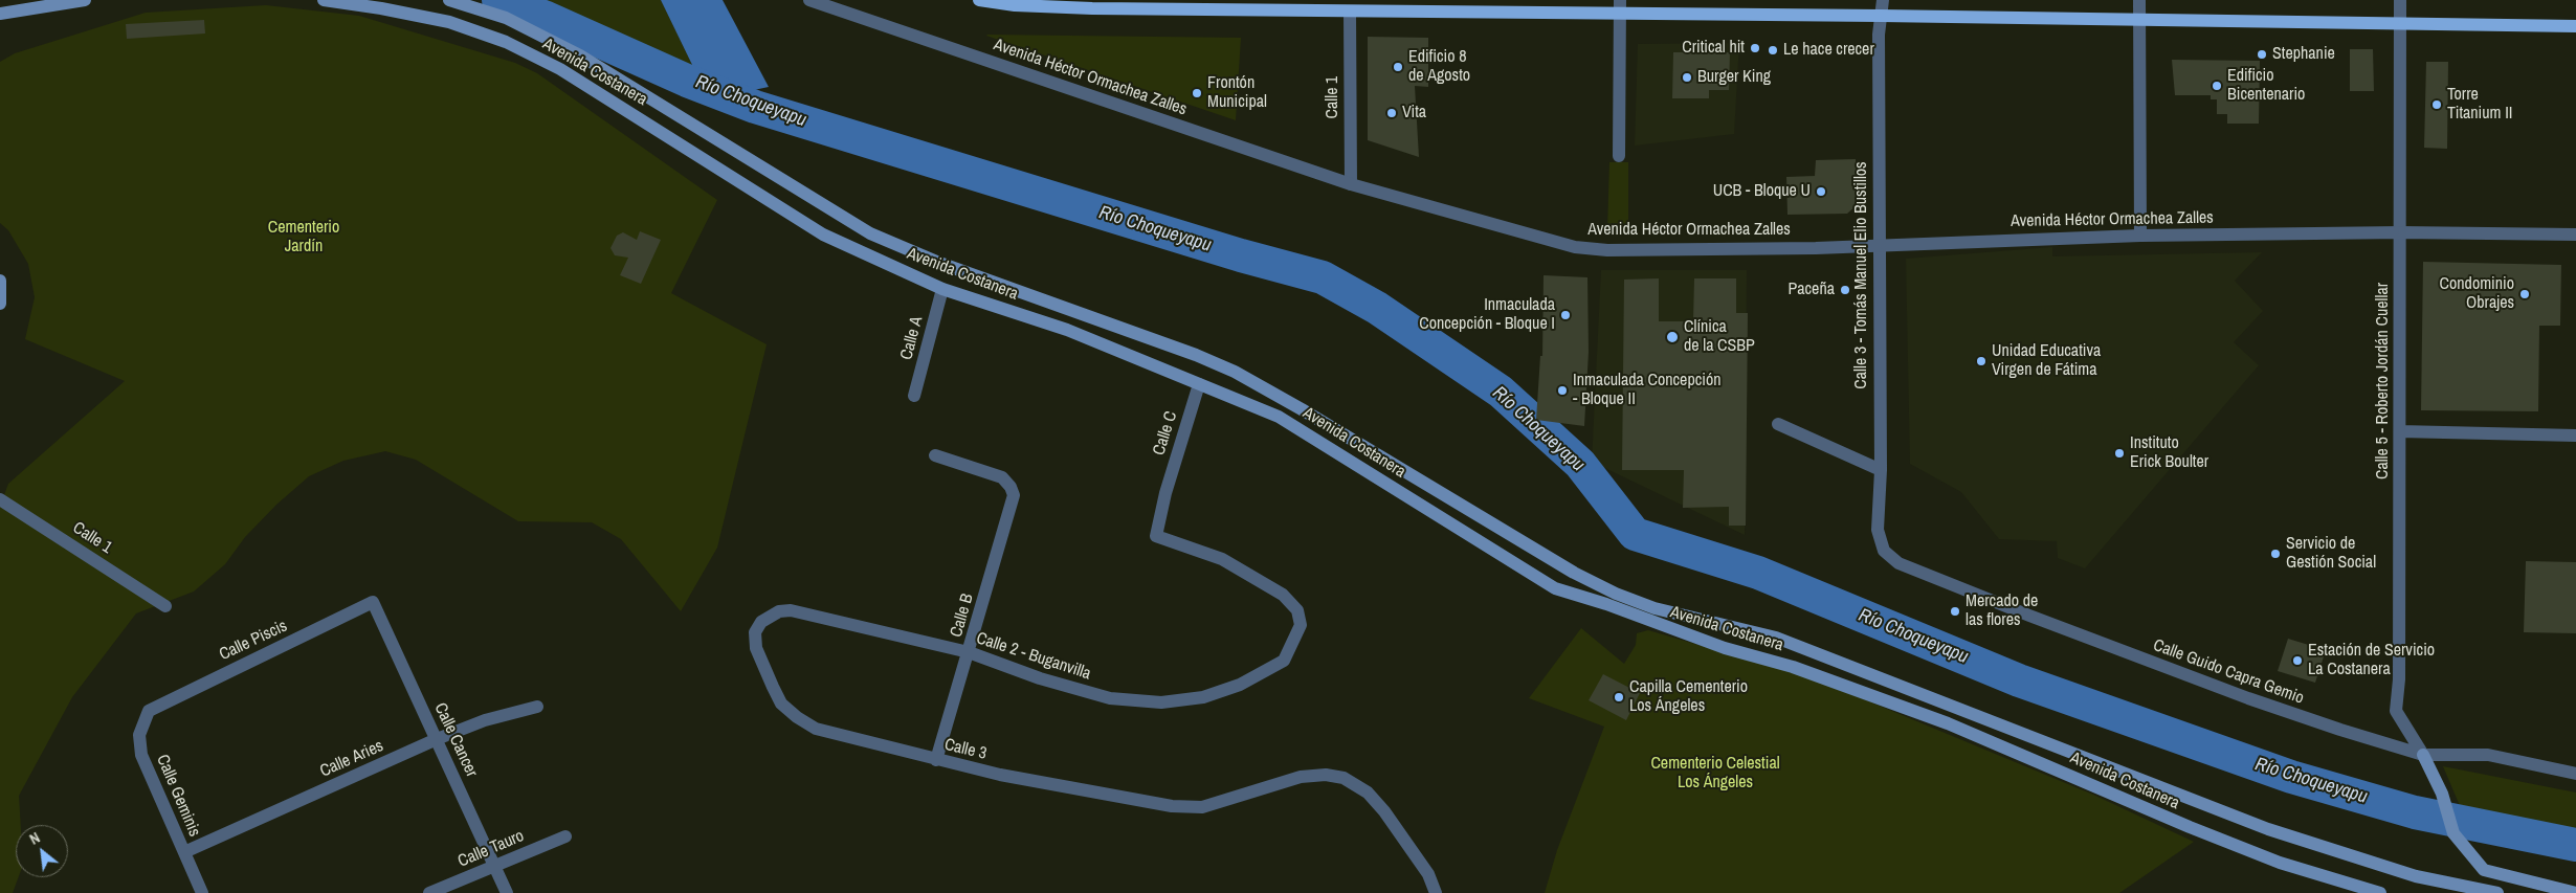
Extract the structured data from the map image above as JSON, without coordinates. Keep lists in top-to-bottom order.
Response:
{
  "streets": {
    "main road": ["Avenida Costanera"],
    "street": [
      "Avenida Héctor Ormachea Zalles",
      "Calle 1",
      "Calle 3 - Tomás Manuel Elio Bustillos",
      "Calle A",
      "Calle 5 - Roberto Jordán Cuellar",
      "Calle C",
      "Calle B",
      "Calle Piscis",
      "Calle 2 - Buganvilla",
      "Calle Guido Capra Gemio",
      "Calle Cancer",
      "Calle 3",
      "Calle Aries",
      "Calle Geminis",
      "Calle Tauro"
    ]
  },
  "crossings": [
    ["Avenida Costanera", "Calle A"],
    ["Avenida Costanera", "Calle C"],
    ["Avenida Héctor Ormachea Zalles", "Calle 1"],
    ["Avenida Héctor Ormachea Zalles", "Calle 3 - Tomás Manuel Elio Bustillos"],
    ["Avenida Héctor Ormachea Zalles", "Calle 5 - Roberto Jordán Cuellar"],
    ["Calle 3 - Tomás Manuel Elio Bustillos", "Calle Guido Capra Gemio"],
    ["Calle 5 - Roberto Jordán Cuellar", "Calle Guido Capra Gemio"],
    ["Calle C", "Calle 2 - Buganvilla"],
    ["Calle B", "Calle 2 - Buganvilla"],
    ["Calle B", "Calle 3"],
    ["Calle Piscis", "Calle Cancer"],
    ["Calle Piscis", "Calle Geminis"],
    ["Calle 2 - Buganvilla", "Calle 3"],
    ["Calle Cancer", "Calle Aries"],
    ["Calle Cancer", "Calle Tauro"],
    ["Calle Aries", "Calle Geminis"]
  ],
  "water": ["Río Choqueyapu"],
  "parks": ["Cementerio Jardín", "Cementerio Celestial Los Ángeles"],
  "places": [
    "Critical hit",
    "Le hace crecer",
    "Stephanie",
    "Edificio 8 de Agosto",
    "Burger King",
    "Edificio Bicentenario",
    "Frontón Municipal",
    "Torre Titanium II",
    "Vita",
    "UCB - Bloque U",
    "Paceña",
    "Condominio Obrajes",
    "Inmaculada Concepción - Bloque I",
    "Clínica de la CSBP",
    "Unidad Educativa Virgen de Fátima",
    "Inmaculada Concepción - Bloque II",
    "Instituto Erick Boulter",
    "Servicio de Gestión Social",
    "Mercado de las flores",
    "Estación de Servicio La Costanera",
    "Capilla Cementerio Los Ángeles"
  ],
  "north": "top left"
}
